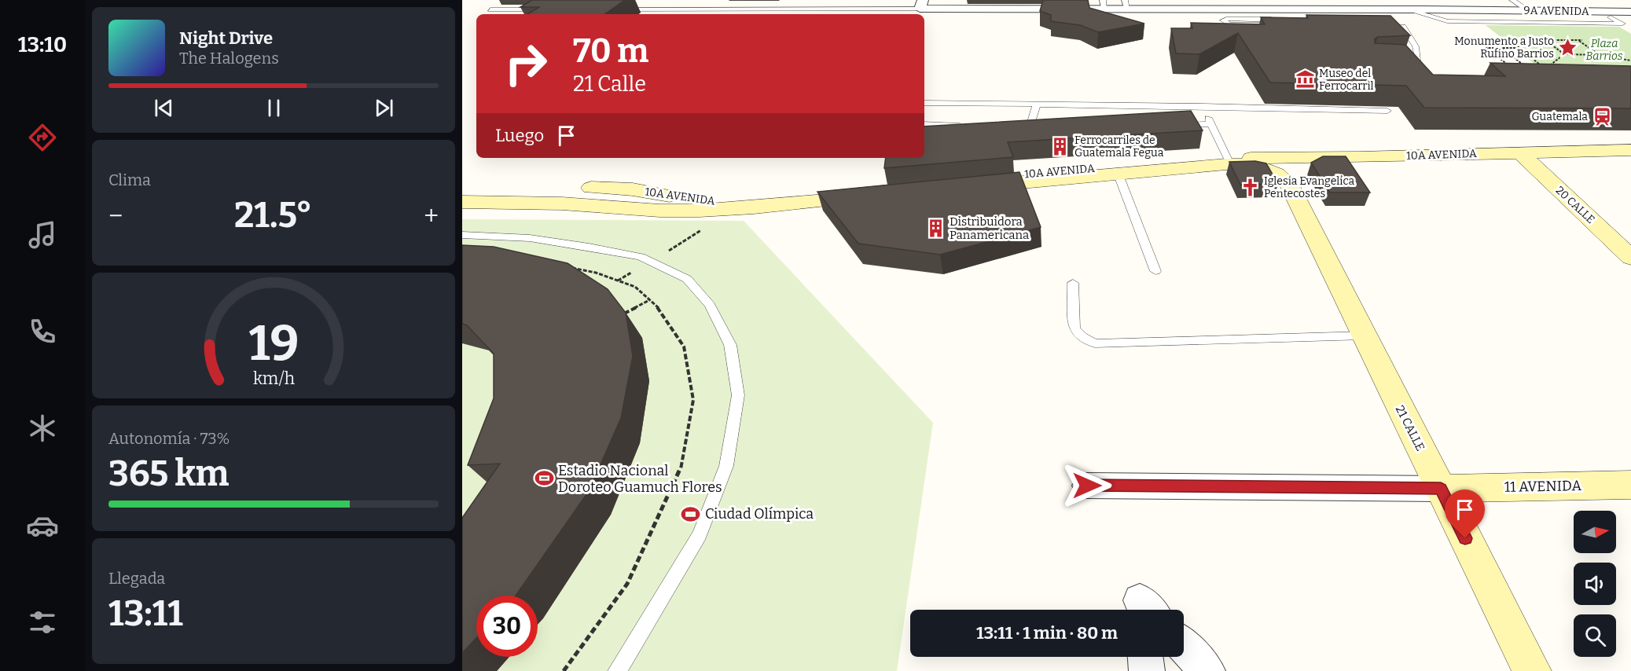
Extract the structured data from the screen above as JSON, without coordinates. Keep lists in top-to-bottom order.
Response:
{
  "streets": {
    "main road": [
      "10A AVENIDA",
      "20 CALLE",
      "21 CALLE",
      "11 AVENIDA"
    ],
    "street": ["9A AVENIDA"]
  },
  "crossings": [
    ["10A AVENIDA", "20 CALLE"],
    ["10A AVENIDA", "21 CALLE"],
    ["21 CALLE", "11 AVENIDA"]
  ],
  "parks": ["Plaza Barrios"],
  "places": {
    "place": ["Monumento a Justo Rufino Barrios"],
    "museum": ["Museo del Ferrocarril"],
    "station": ["Guatemala"],
    "building": ["Ferrocarriles de Guatemala Fegua", "Distribuidora Panamericana"],
    "church": ["Iglesia Evangelica Pentecostes"],
    "sports": ["Estadio Nacional Doroteo Guamuch Flores", "Ciudad Olímpica"]
  },
  "north": "right",
  "page": {
    "tabs": "13:10",
    "turn": ["70 m", "21 Calle"],
    "song": ["Night Drive", "The Halogens"],
    "then": "Luego",
    "tile": [
      "Clima",
      ["Autonomía · 73%", "365 km"],
      ["Llegada", "13:11"]
    ],
    "heat": ["−", "21.5°", "+"],
    "limit": "30",
    "trip": "13:11 · 1 min · 80 m",
    "gauge": ["19", "km/h"]
  }
}
